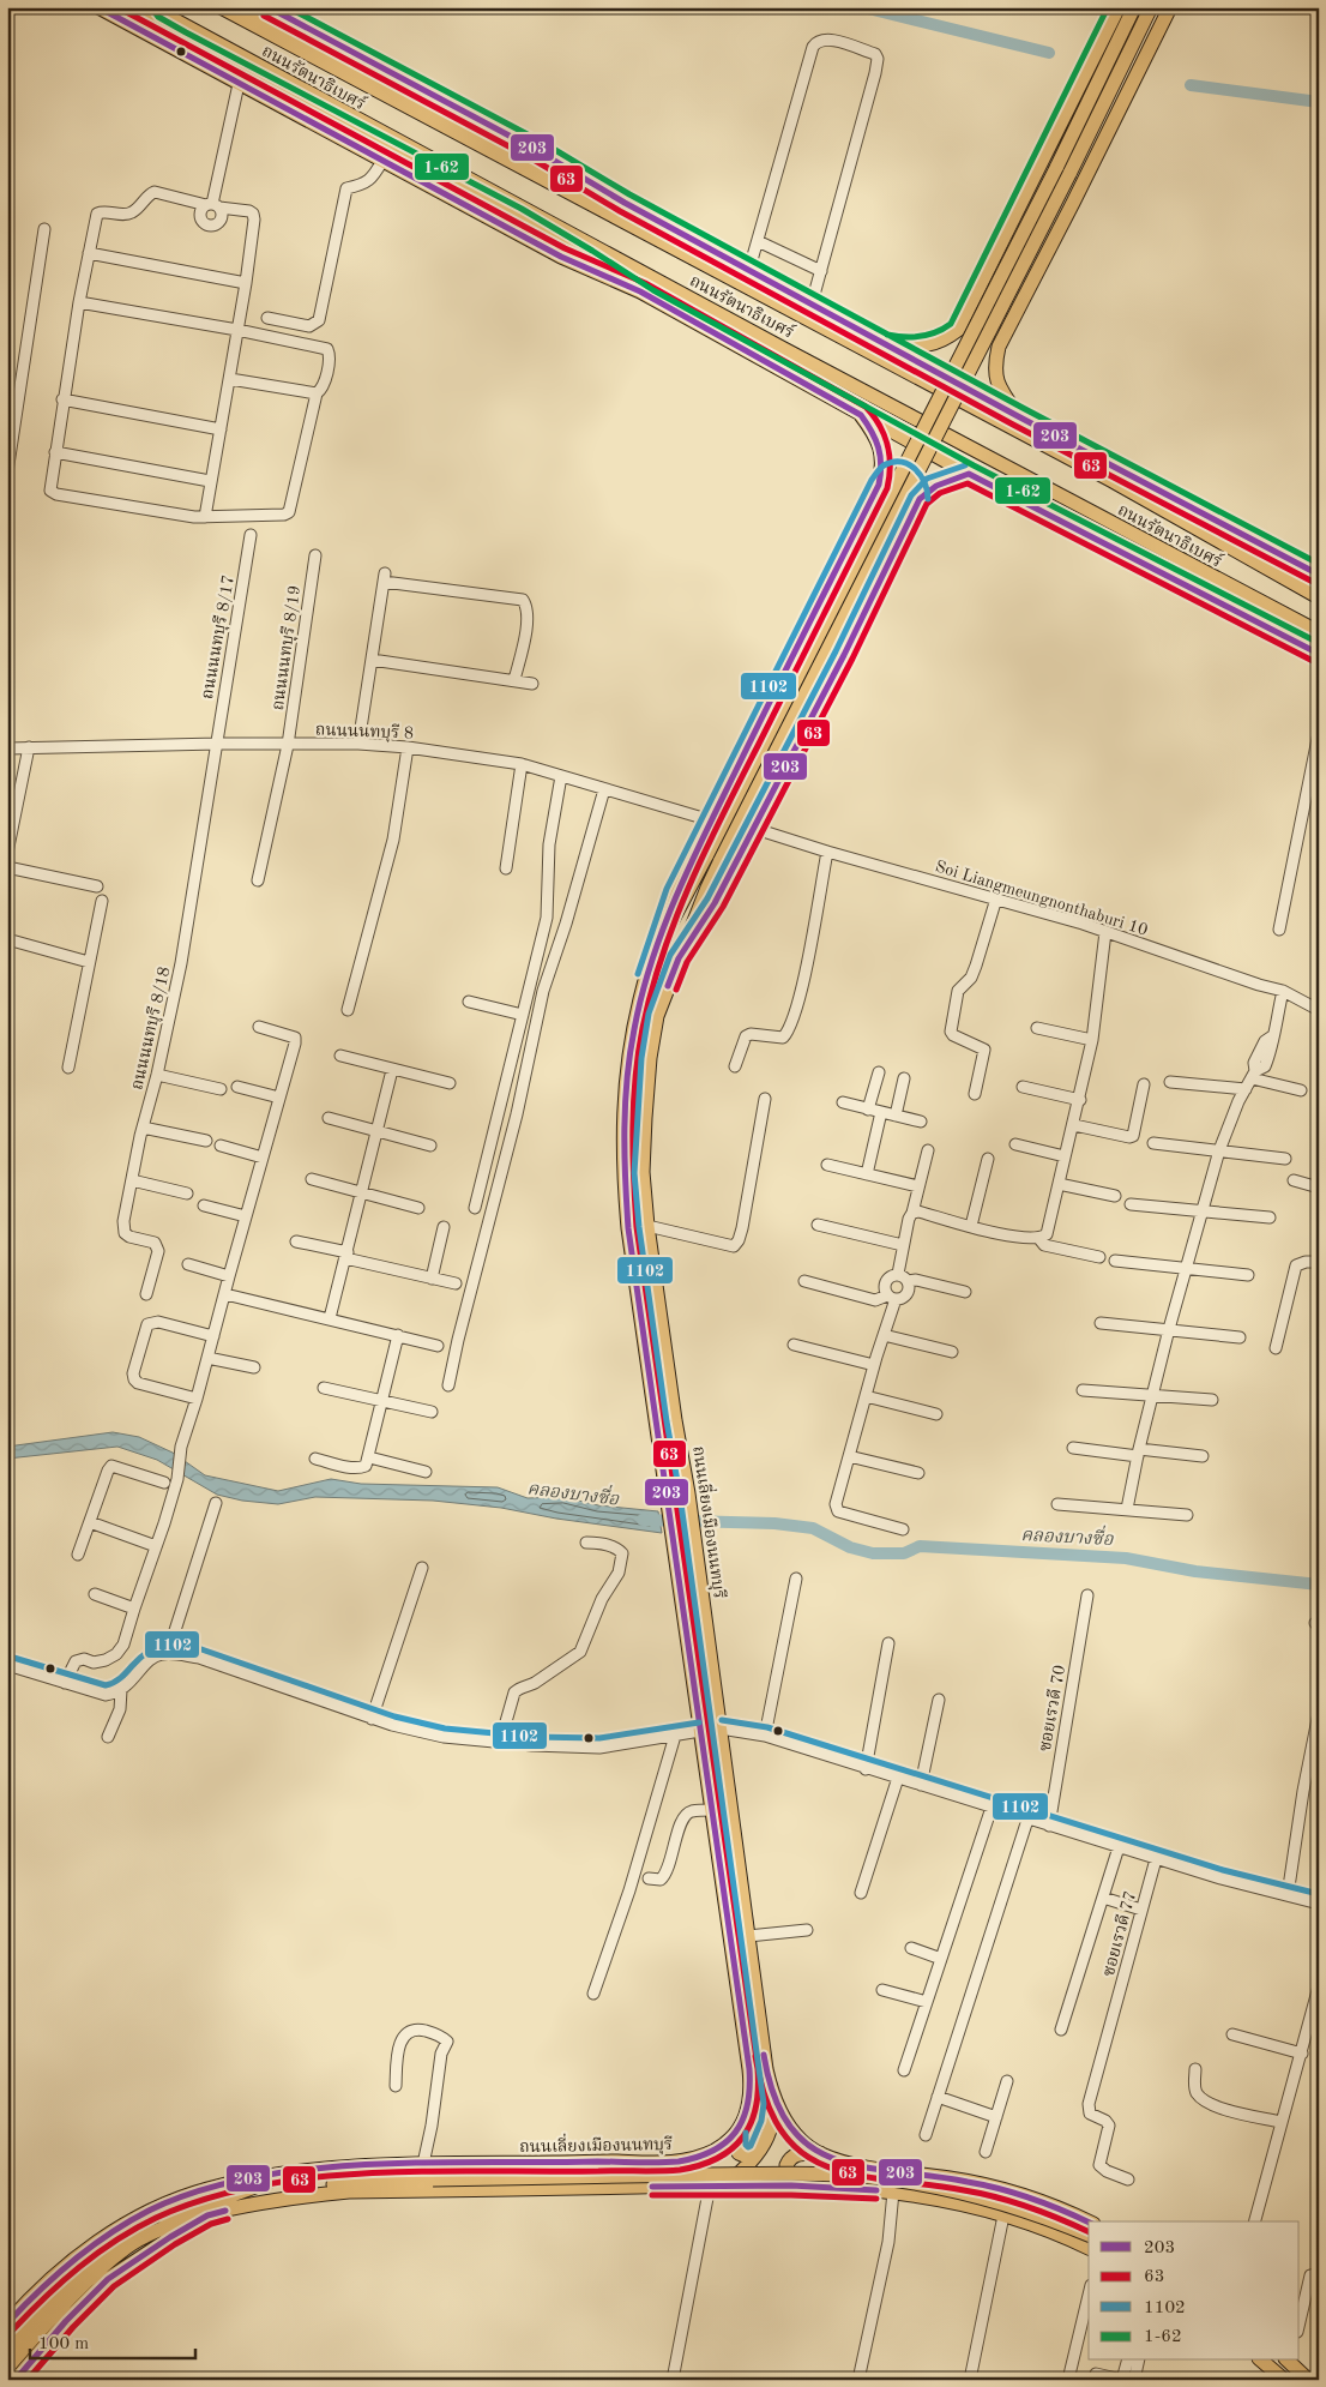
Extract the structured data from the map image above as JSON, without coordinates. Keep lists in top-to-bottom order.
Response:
{
  "streets": {
    "main road": ["ถนนรัตนาธิเบศร์", "ถนนเลี่ยงเมืองนนทบุรี"],
    "street": [
      "ถนนนนทบุรี 8/17",
      "ถนนนนทบุรี 8/19",
      "ถนนนนทบุรี 8",
      "Soi Liangmeungnonthaburi 10",
      "ถนนนนทบุรี 8/18",
      "ซอยเรวดี 70",
      "ซอยเรวดี 77"
    ]
  },
  "crossings": [
    ["ถนนนนทบุรี 8/17", "ถนนนนทบุรี 8"],
    ["ถนนนนทบุรี 8/17", "ถนนนนทบุรี 8/18"],
    ["ถนนนนทบุรี 8/19", "ถนนนนทบุรี 8"],
    ["ถนนนนทบุรี 8", "ถนนนนทบุรี 8/18"]
  ],
  "water": ["คลองบางซื่อ"],
  "lines": [
    "transit line 203",
    "transit line 63",
    "transit line 1-62",
    "transit line 1102"
  ],
  "legend": [
    "203",
    "63",
    "1102",
    "1-62"
  ],
  "scale_bar": "100 m"
}
